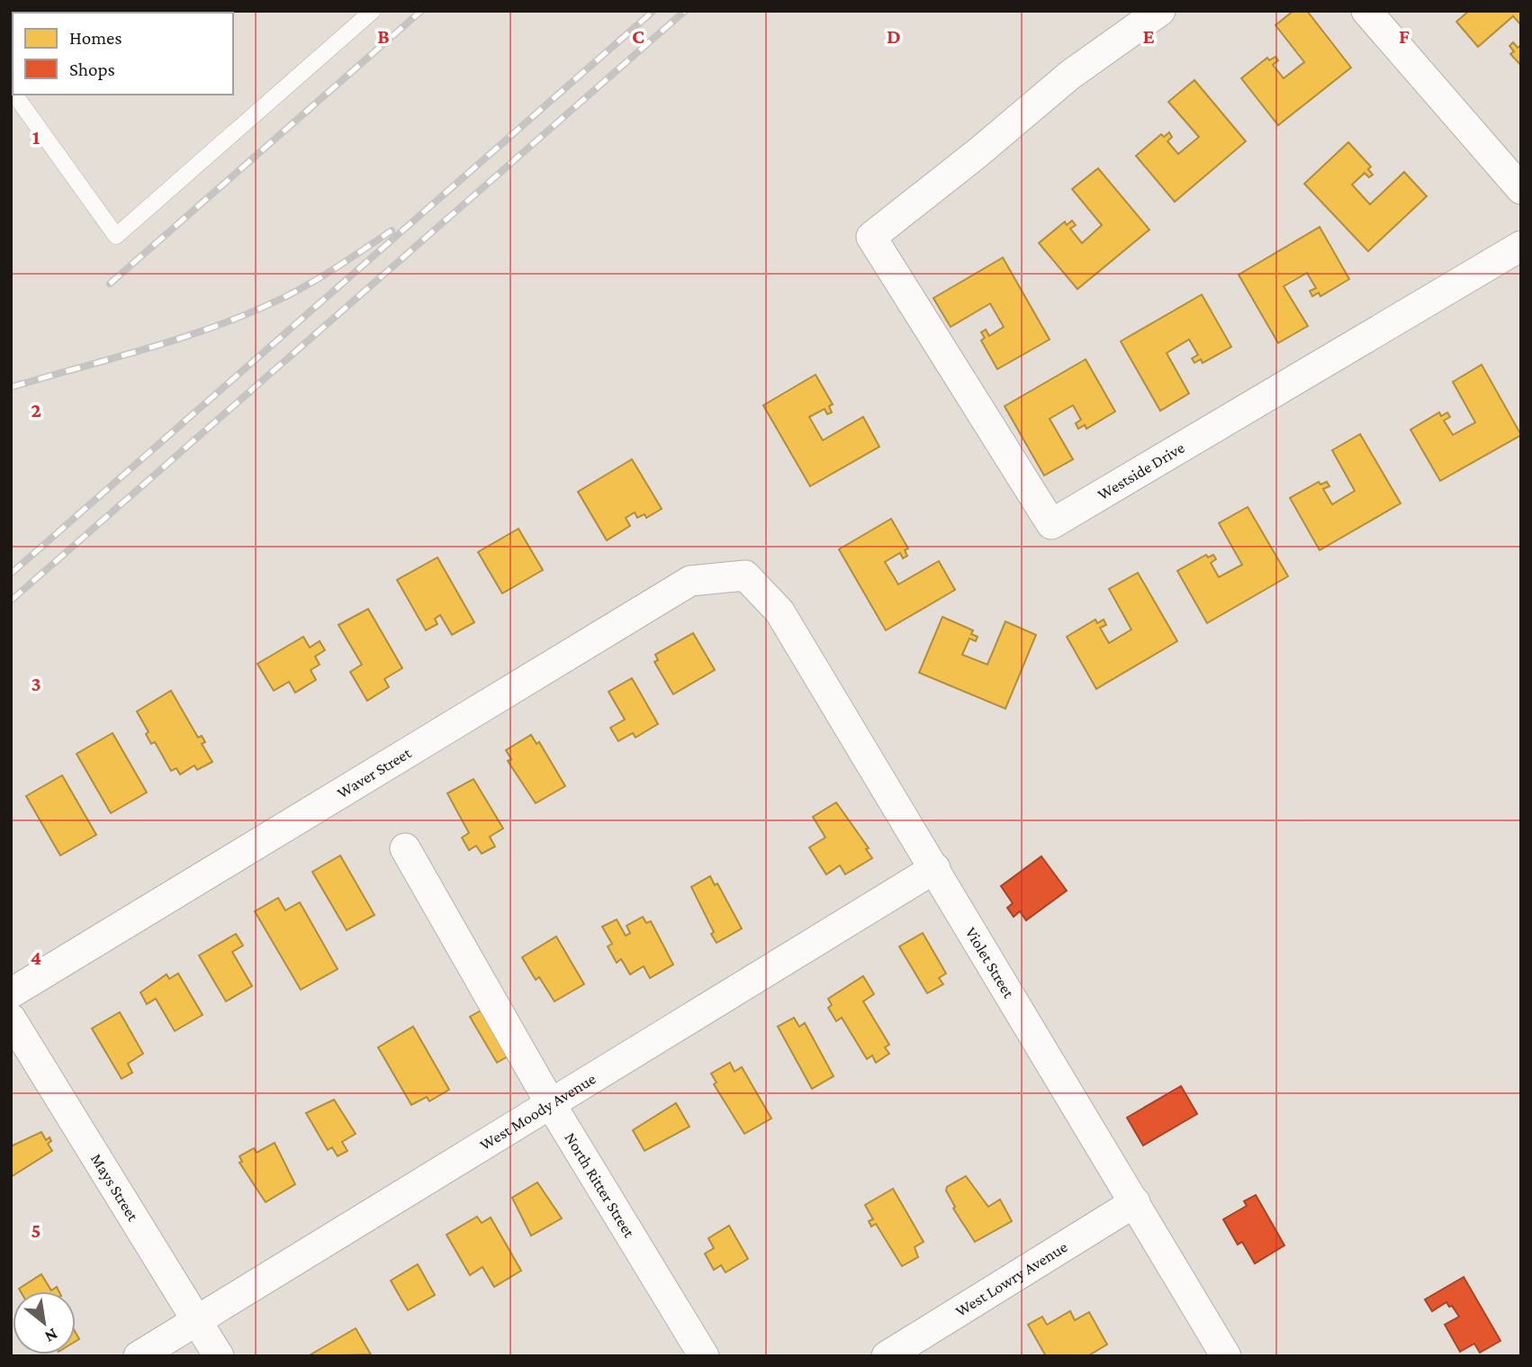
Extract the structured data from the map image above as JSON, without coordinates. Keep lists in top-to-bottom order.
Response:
{
  "streets": {
    "street": [
      "Westside Drive",
      "Waver Street",
      "Violet Street",
      "West Moody Avenue",
      "North Ritter Street",
      "Mays Street",
      "West Lowry Avenue"
    ]
  },
  "crossings": [
    ["Waver Street", "Violet Street"],
    ["Violet Street", "West Moody Avenue"],
    ["Violet Street", "West Lowry Avenue"],
    ["West Moody Avenue", "North Ritter Street"],
    ["West Moody Avenue", "Mays Street"]
  ],
  "legend": ["Homes", "Shops"],
  "north": "bottom right",
  "grid": {
    "columns": [
      "B",
      "C",
      "D",
      "E",
      "F"
    ],
    "rows": [
      "1",
      "2",
      "3",
      "4",
      "5"
    ]
  }
}
